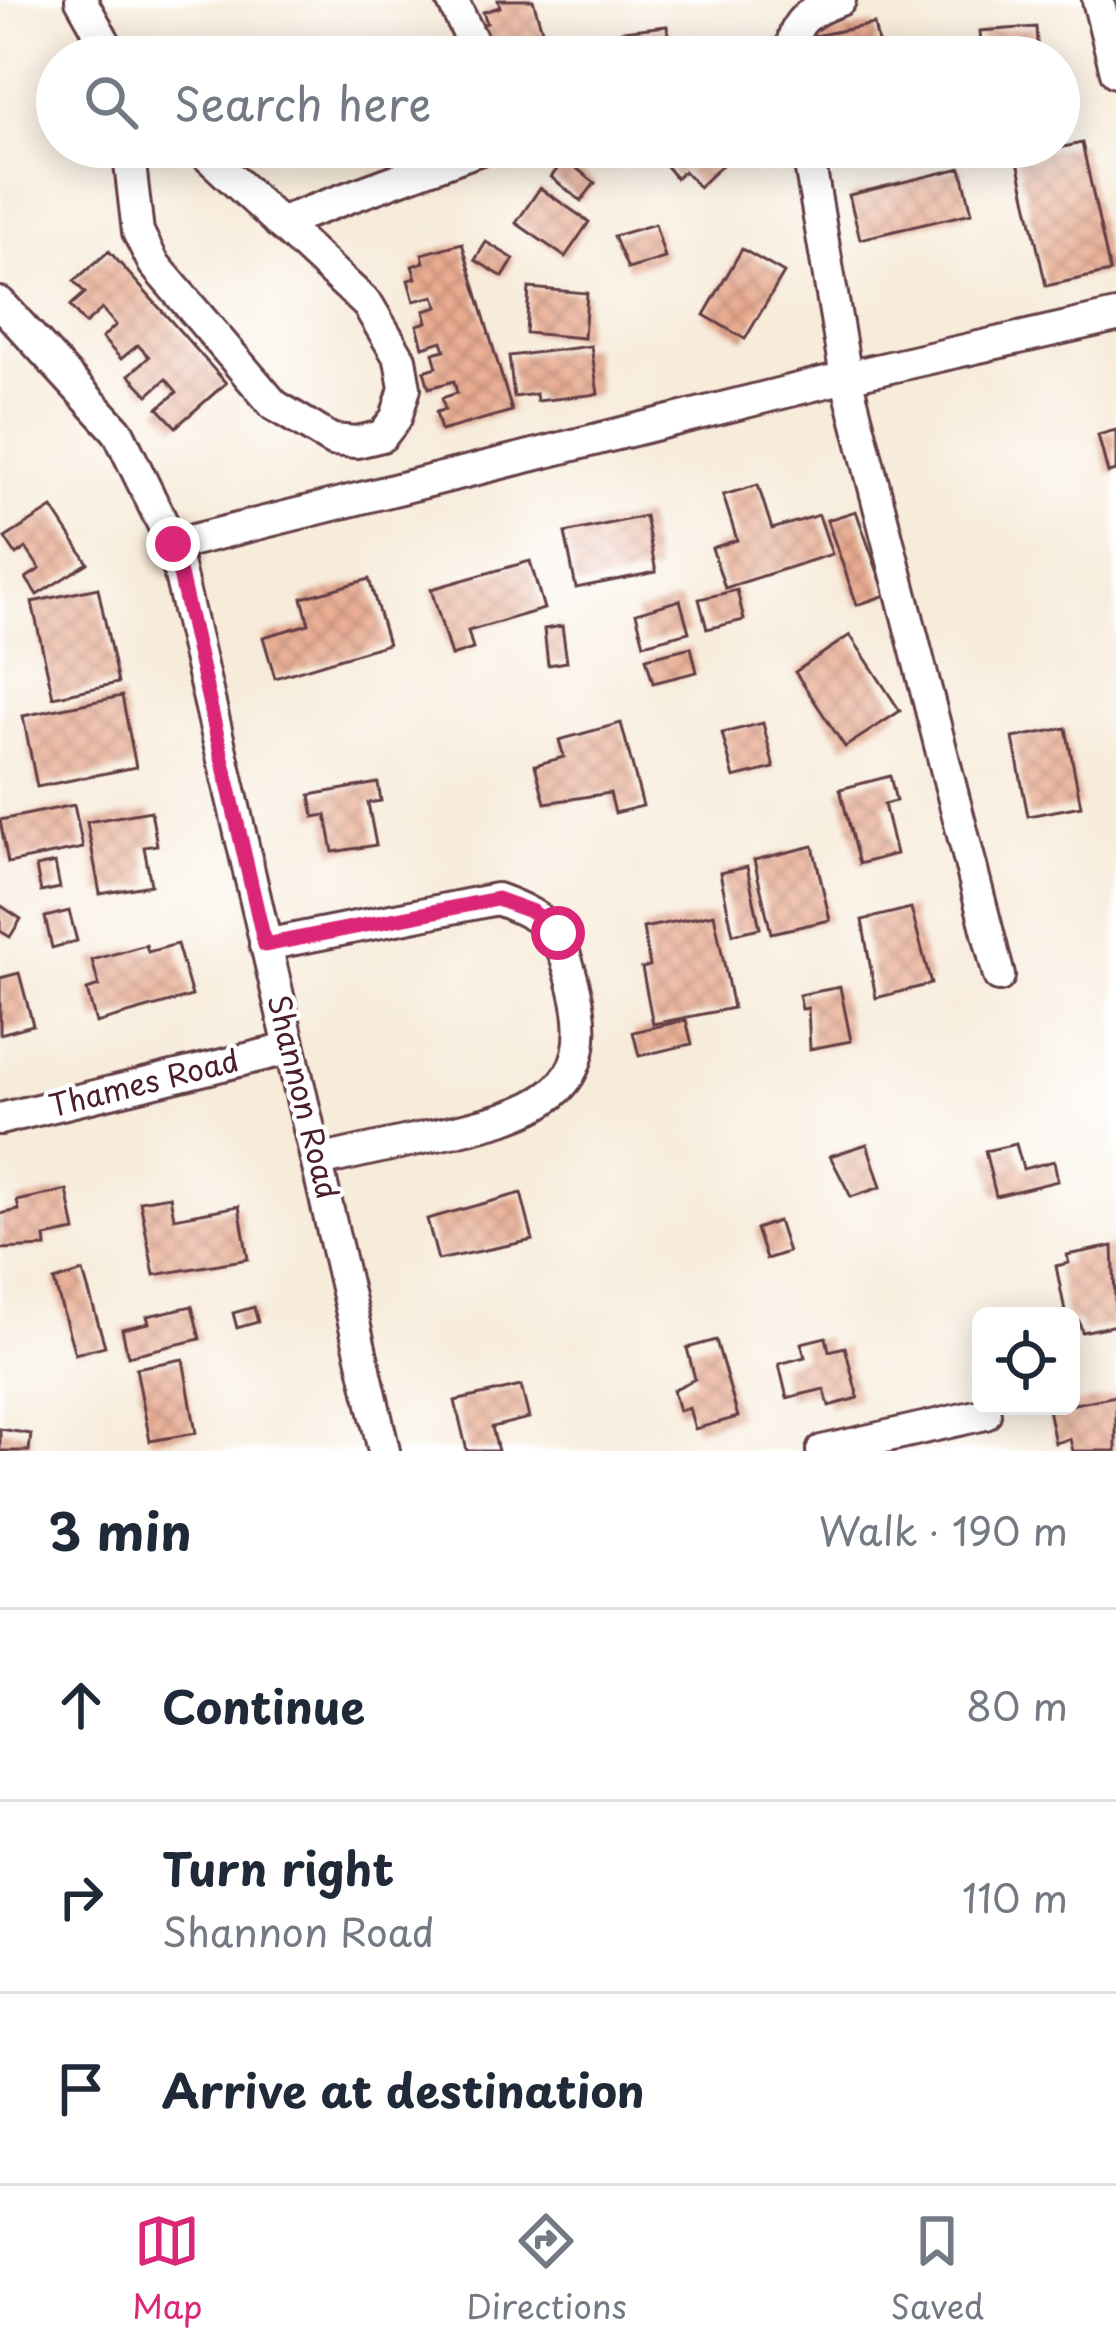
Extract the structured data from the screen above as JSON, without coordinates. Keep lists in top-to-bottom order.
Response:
{
  "streets": {
    "street": ["Thames Road", "Shannon Road"]
  },
  "crossings": [
    ["Thames Road", "Shannon Road"]
  ],
  "page": {
    "search": "Search here",
    "heading": ["3 min", "Walk · 190 m"],
    "list": [
      ["Continue", "80 m"],
      ["Turn right", "Shannon Road", "110 m"],
      "Arrive at destination"
    ],
    "nav": ["Map", "Directions", "Saved"]
  }
}
